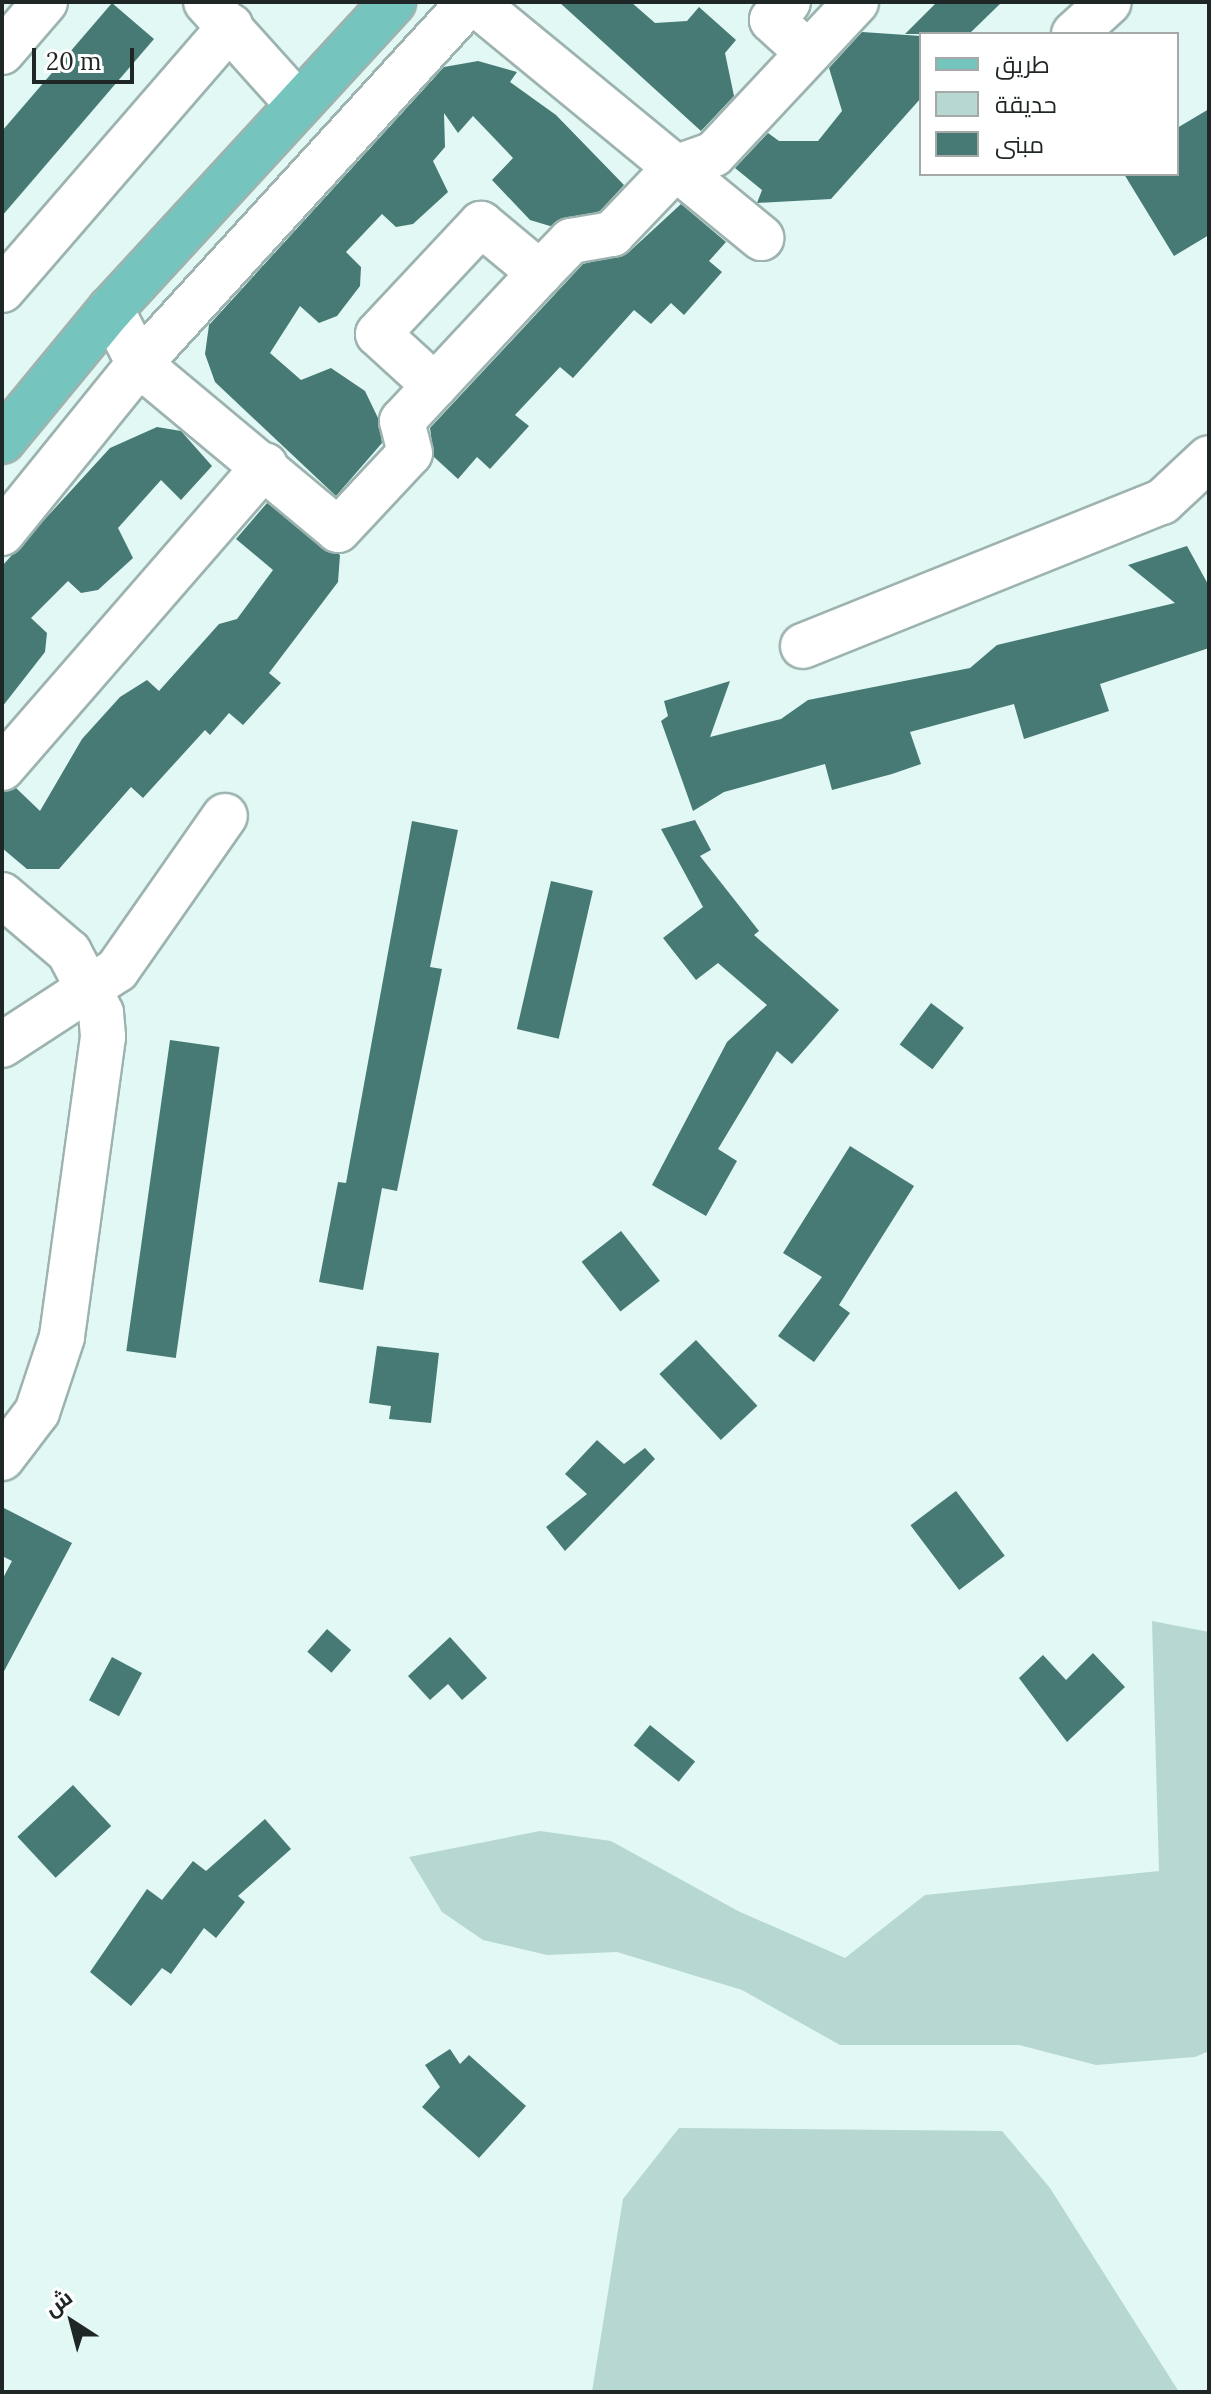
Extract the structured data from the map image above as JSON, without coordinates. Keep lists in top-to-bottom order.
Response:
{
  "legend": ["طريق", "حديقة", "مبنى"],
  "scale_bar": "20 m",
  "north": "top left"
}
